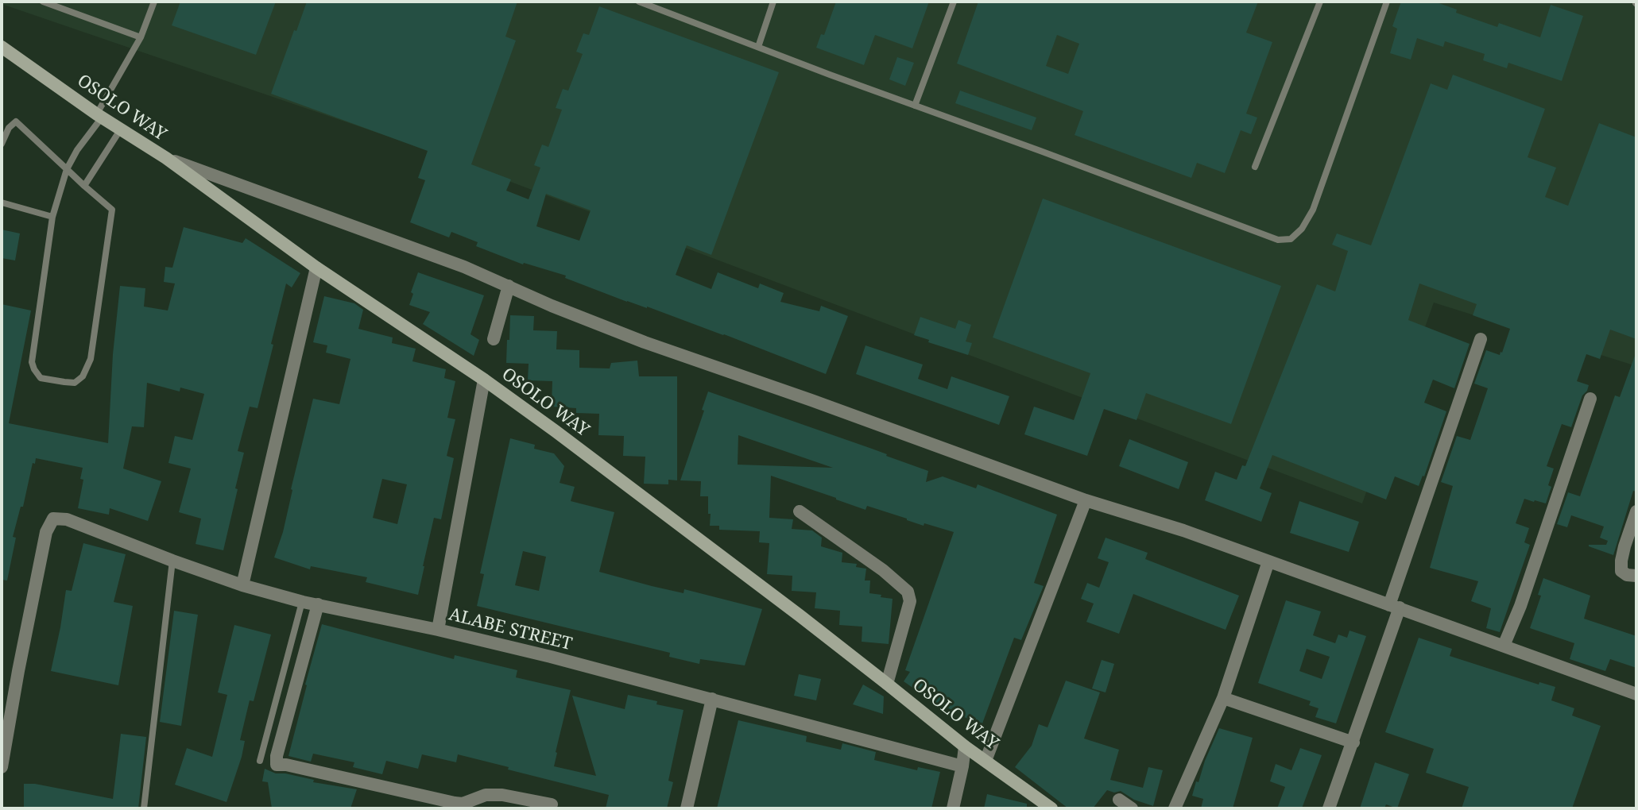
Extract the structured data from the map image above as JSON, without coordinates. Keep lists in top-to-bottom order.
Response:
{
  "streets": {
    "main road": ["OSOLO WAY"],
    "street": ["ALABE STREET"]
  }
}
